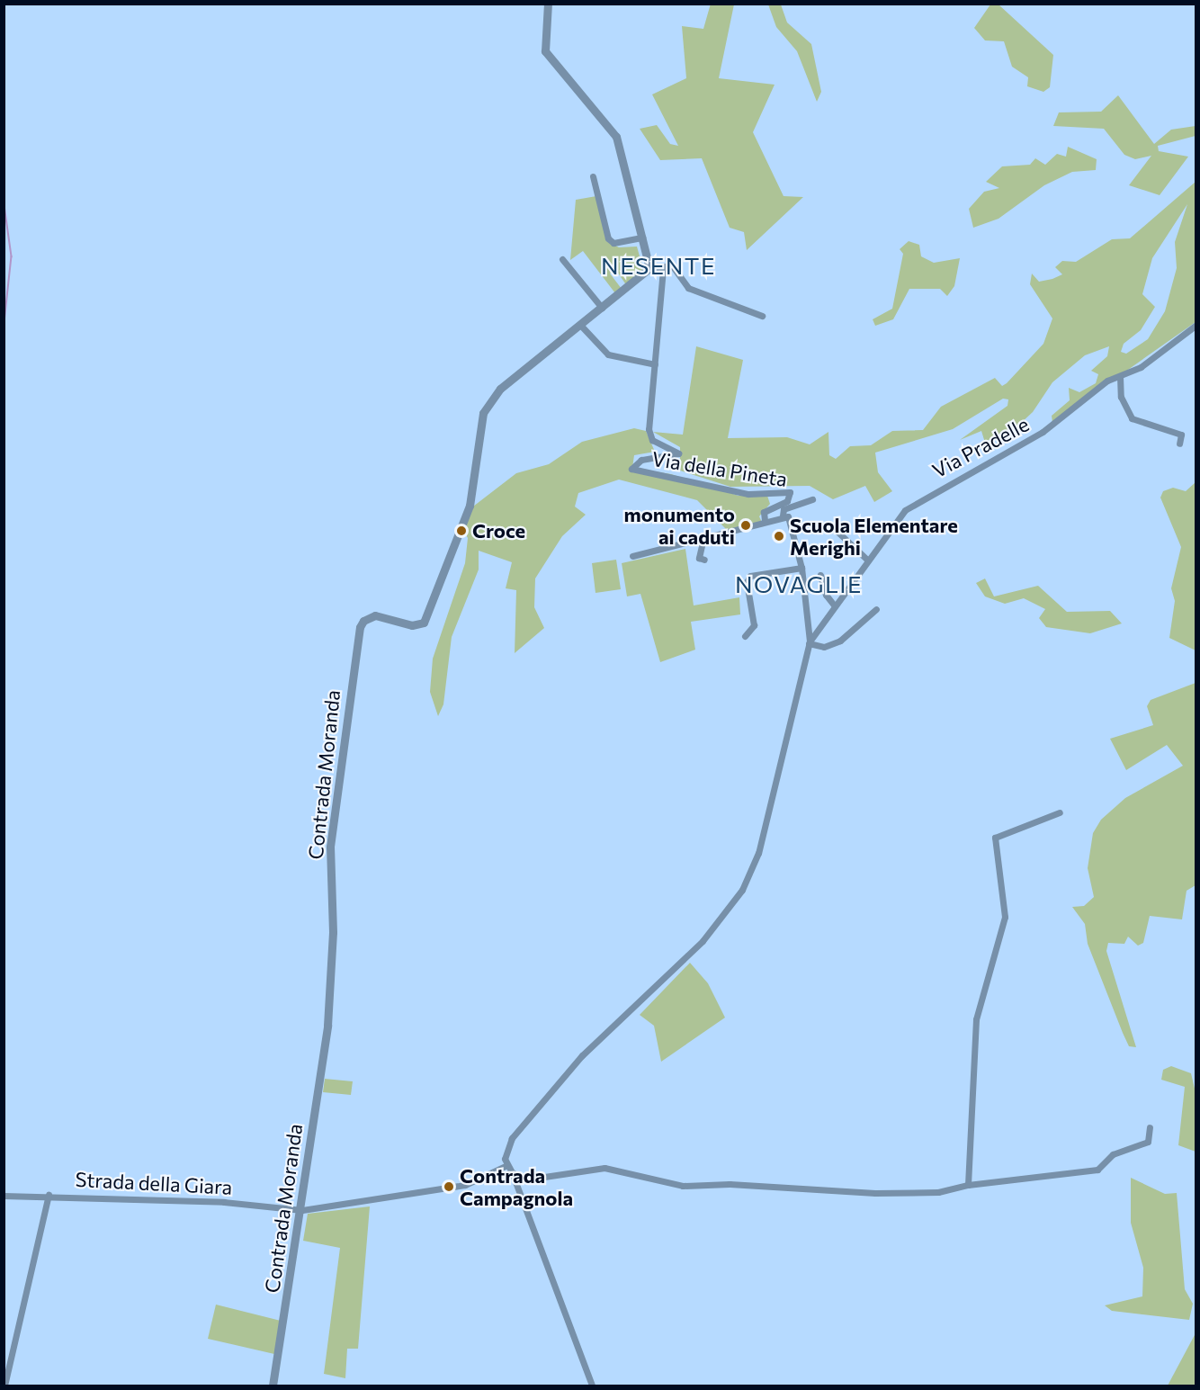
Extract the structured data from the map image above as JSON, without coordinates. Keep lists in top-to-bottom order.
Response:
{
  "streets": {
    "street": [
      "Via Pradelle",
      "Via della Pineta",
      "Contrada Moranda",
      "Strada della Giara"
    ]
  },
  "crossings": [
    ["Contrada Moranda", "Strada della Giara"]
  ],
  "districts": ["NESENTE", "NOVAGLIE"],
  "places": [
    "monumento ai caduti",
    "Croce",
    "Scuola Elementare Merighi",
    "Contrada Campagnola"
  ]
}
